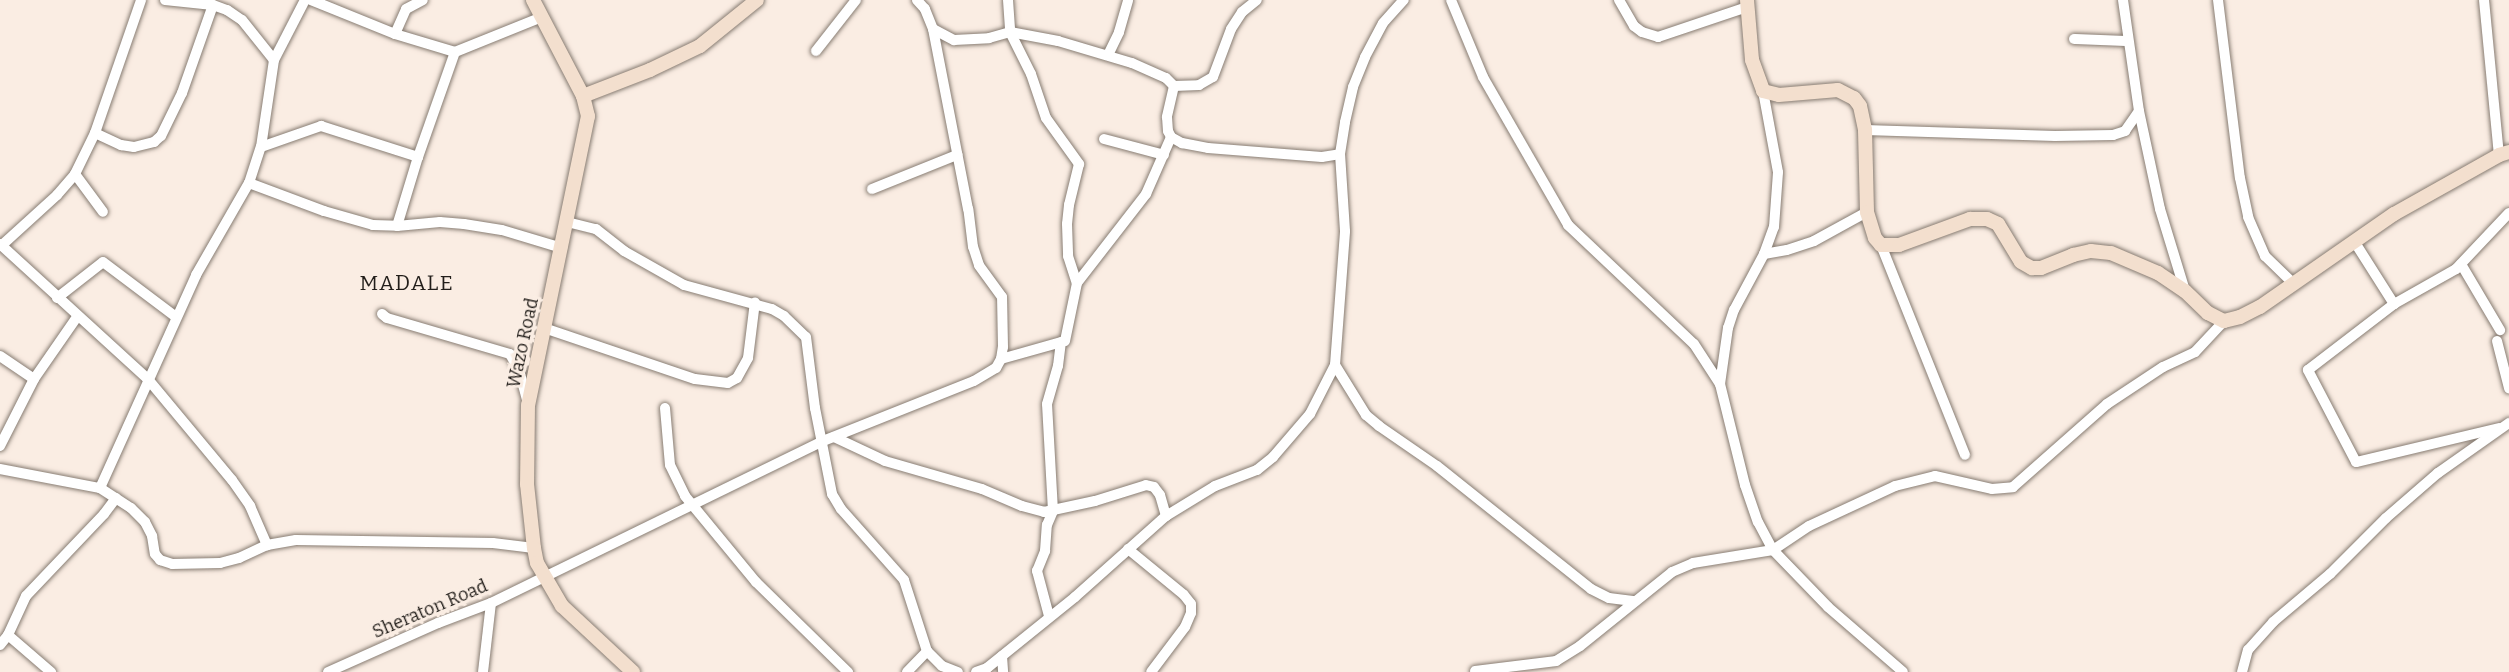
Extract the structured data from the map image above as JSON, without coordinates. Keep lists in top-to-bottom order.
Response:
{
  "streets": {
    "street": ["Wazo Road", "Sheraton Road"]
  },
  "crossings": [
    ["Wazo Road", "Sheraton Road"]
  ],
  "districts": ["MADALE"]
}
